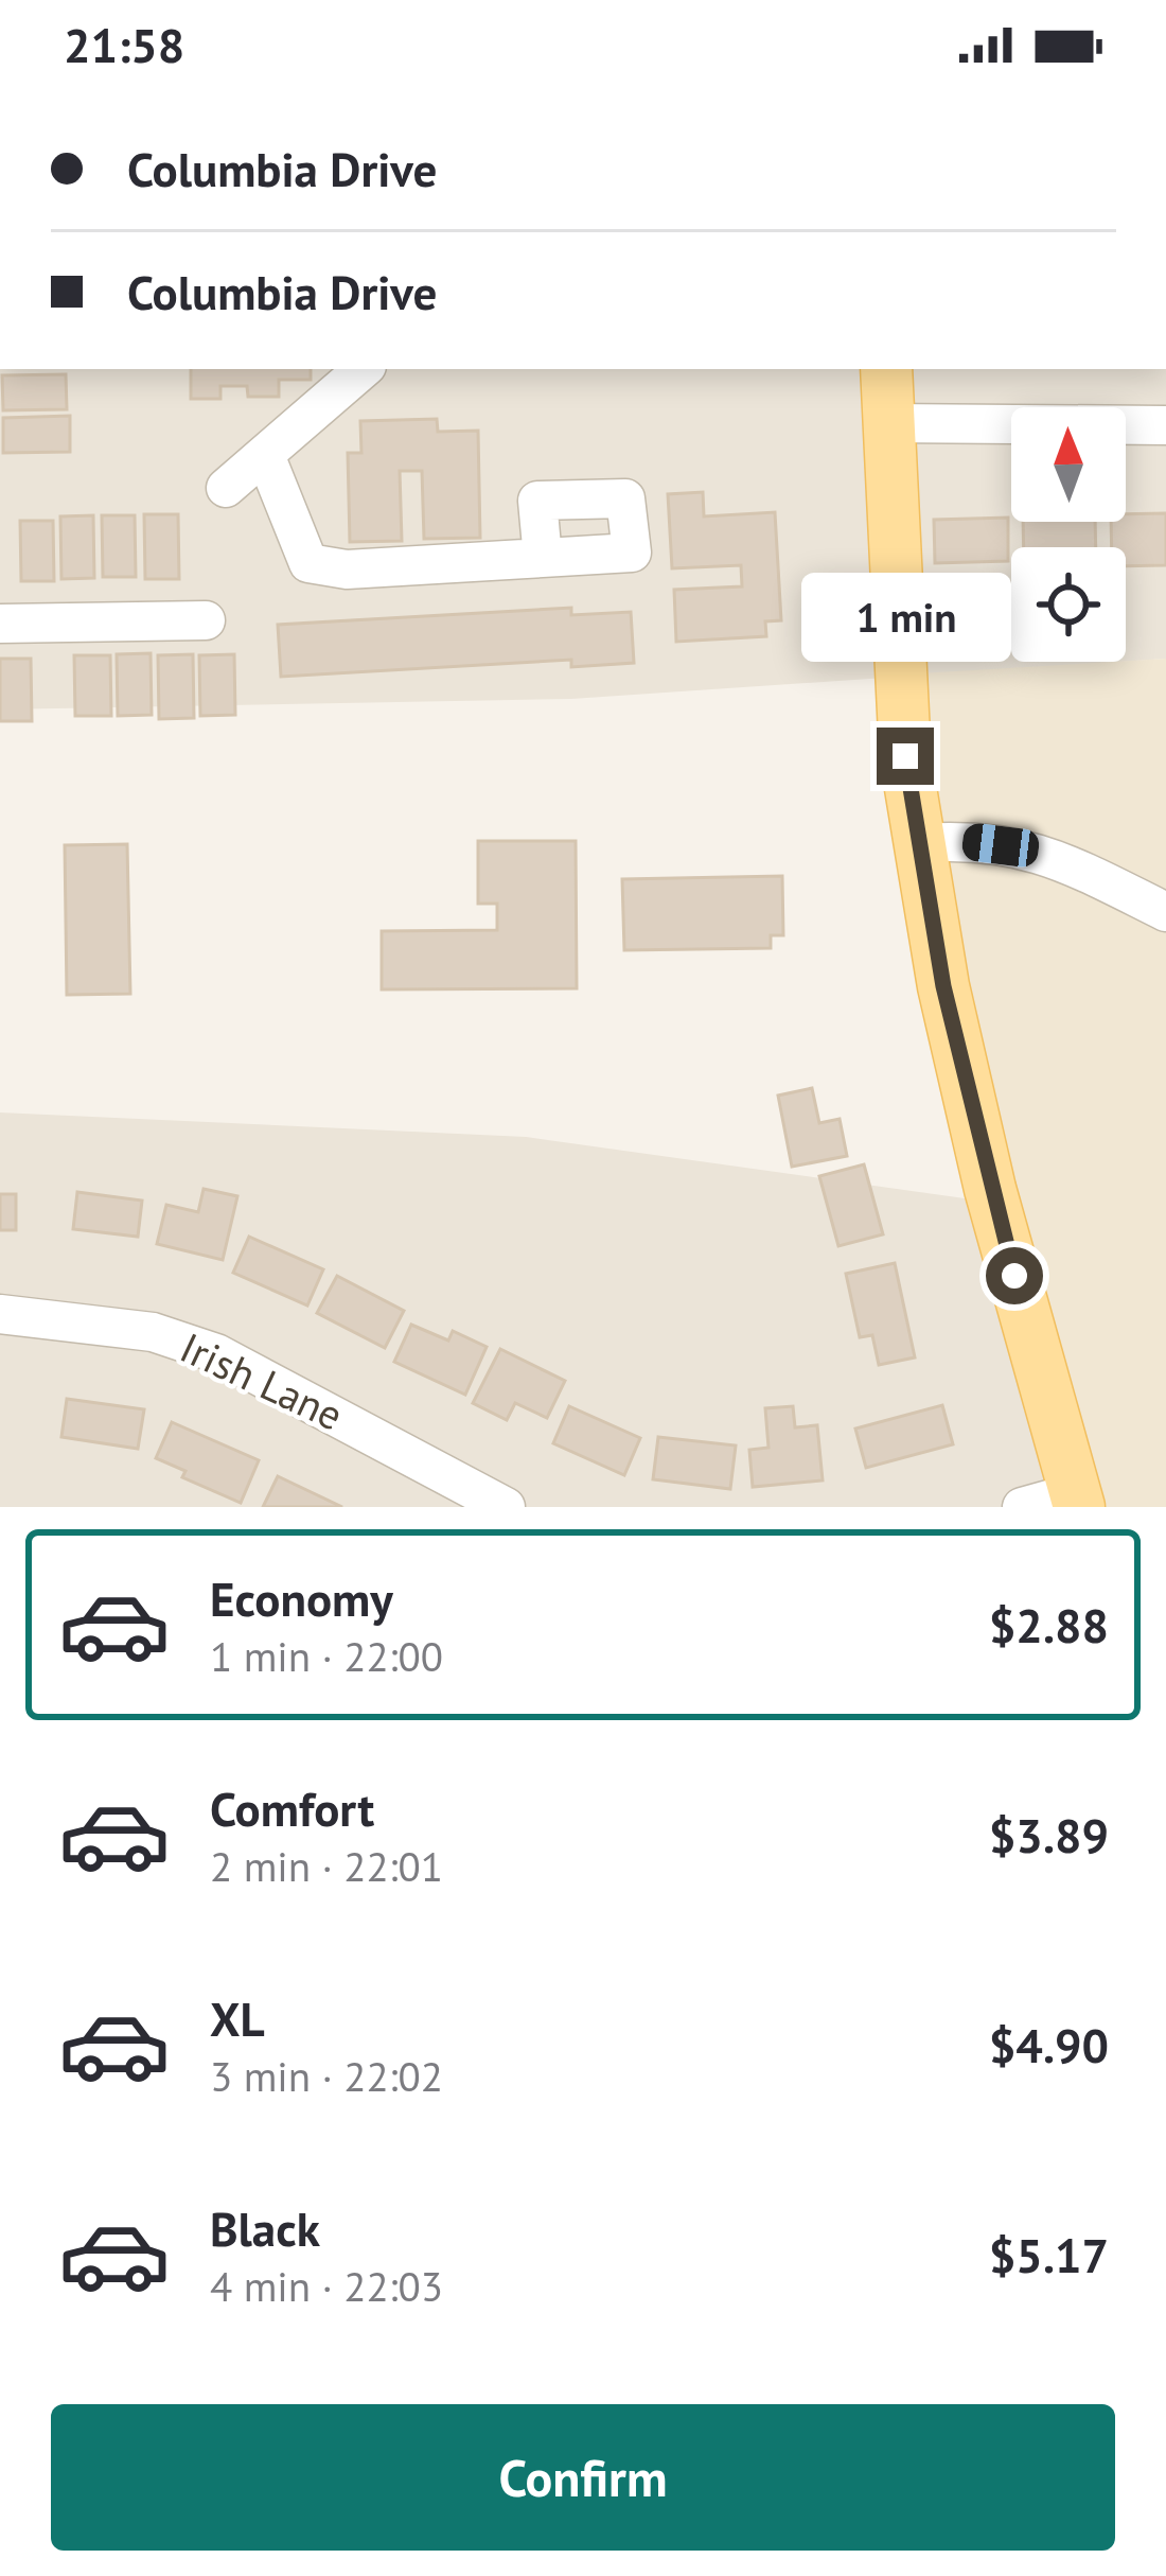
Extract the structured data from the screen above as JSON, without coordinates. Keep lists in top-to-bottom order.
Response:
{
  "streets": {
    "street": ["Irish Lane"]
  },
  "north": "top",
  "page": {
    "status": "21:58",
    "banner": ["Columbia Drive", "Columbia Drive"],
    "bubble": "1 min",
    "list": [
      {
        "name": "Economy",
        "note": "1 min · 22:00",
        "value": "$2.88"
      },
      {
        "name": "Comfort",
        "note": "2 min · 22:01",
        "value": "$3.89"
      },
      {
        "name": "XL",
        "note": "3 min · 22:02",
        "value": "$4.90"
      },
      {
        "name": "Black",
        "note": "4 min · 22:03",
        "value": "$5.17"
      }
    ],
    "buttons": "Confirm"
  }
}
